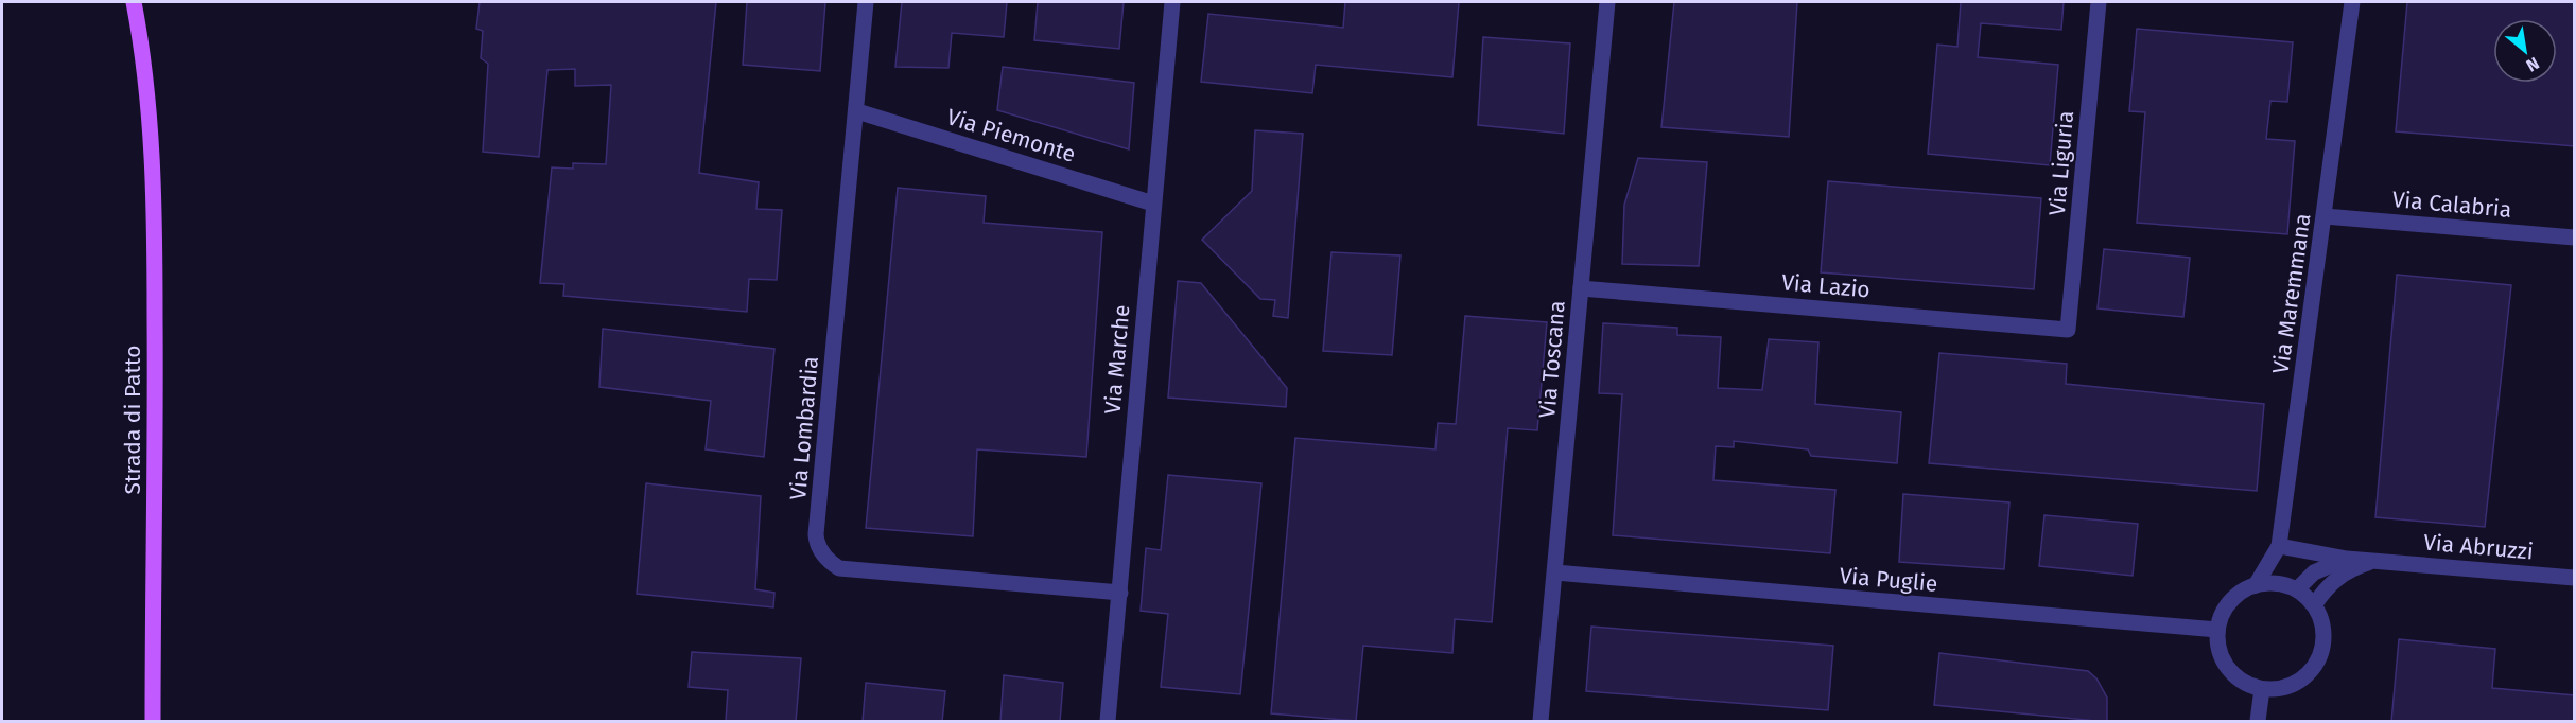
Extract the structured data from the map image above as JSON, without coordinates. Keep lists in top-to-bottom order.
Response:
{
  "streets": {
    "main road": ["Strada di Patto"],
    "street": [
      "Via Piemonte",
      "Via Liguria",
      "Via Calabria",
      "Via Lazio",
      "Via Maremmana",
      "Via Marche",
      "Via Toscana",
      "Via Lombardia",
      "Via Abruzzi",
      "Via Puglie"
    ]
  },
  "crossings": [
    ["Via Piemonte", "Via Marche"],
    ["Via Piemonte", "Via Lombardia"],
    ["Via Liguria", "Via Lazio"],
    ["Via Calabria", "Via Maremmana"],
    ["Via Lazio", "Via Toscana"],
    ["Via Maremmana", "Via Abruzzi"],
    ["Via Maremmana", "Via Puglie"],
    ["Via Marche", "Via Lombardia"],
    ["Via Toscana", "Via Puglie"],
    ["Via Abruzzi", "Via Puglie"]
  ],
  "north": "bottom right"
}
